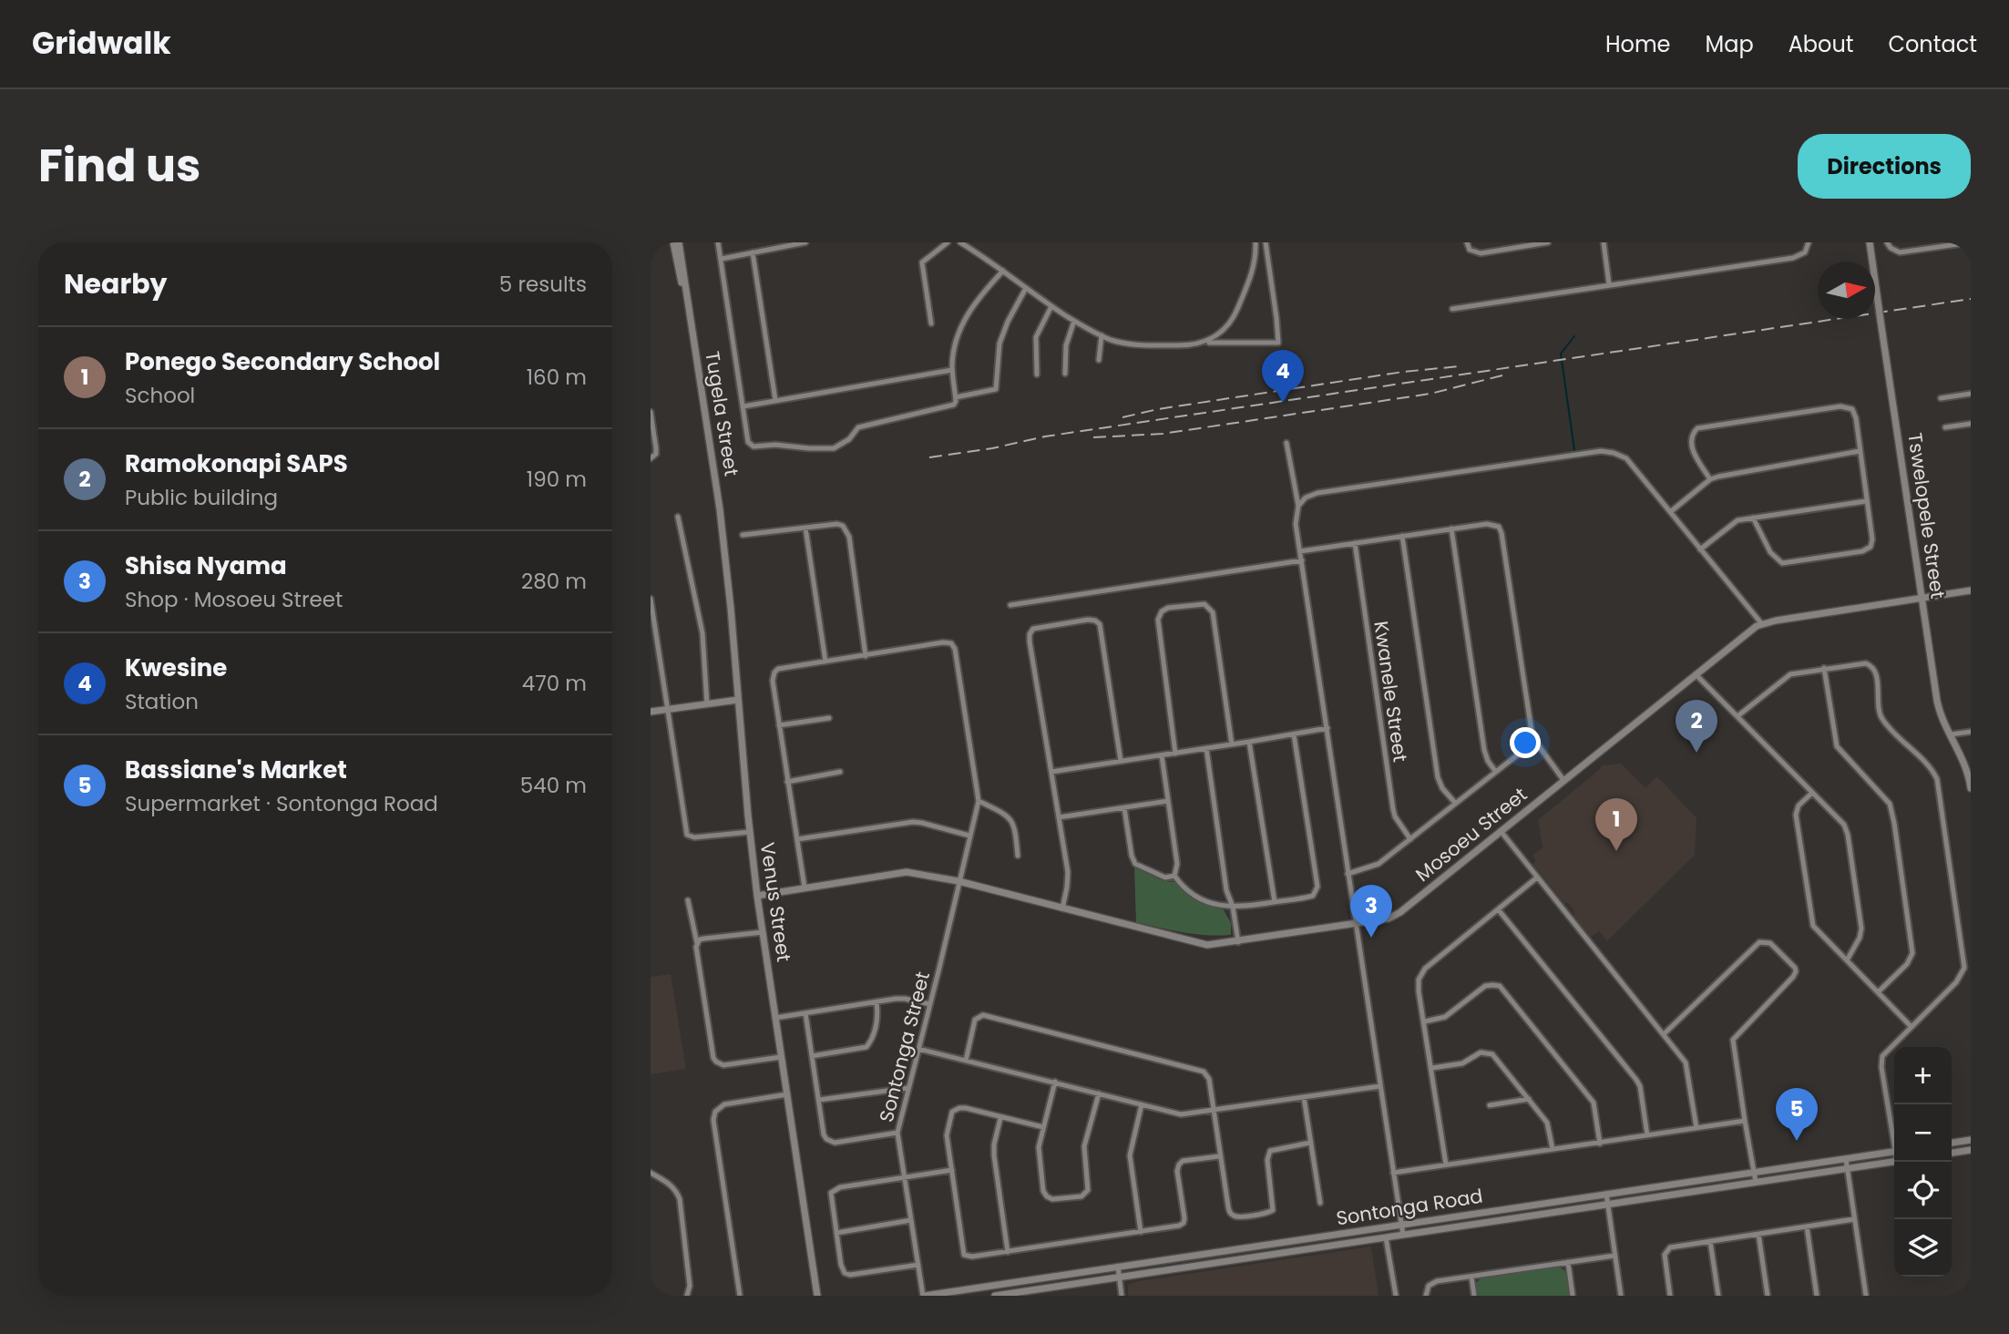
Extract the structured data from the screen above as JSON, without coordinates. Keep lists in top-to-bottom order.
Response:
{
  "streets": {
    "street": [
      "Tugela Street",
      "Tswelopele Street",
      "Kwanele Street",
      "Mosoeu Street",
      "Venus Street",
      "Sontonga Street",
      "Sontonga Road"
    ]
  },
  "crossings": [
    ["Tugela Street", "Venus Street"],
    ["Tswelopele Street", "Mosoeu Street"],
    ["Mosoeu Street", "Venus Street"],
    ["Mosoeu Street", "Sontonga Street"],
    ["Sontonga Street", "Sontonga Road"]
  ],
  "north": "right",
  "page": {
    "header": "Gridwalk",
    "nav": [
      "Home",
      "Map",
      "About",
      "Contact"
    ],
    "title": "Find us",
    "buttons": "Directions",
    "heading": ["Nearby", "5 results"],
    "list": [
      {
        "mark": "1",
        "name": "Ponego Secondary School",
        "note": "School",
        "value": "160 m"
      },
      {
        "mark": "2",
        "name": "Ramokonapi SAPS",
        "note": "Public building",
        "value": "190 m"
      },
      {
        "mark": "3",
        "name": "Shisa Nyama",
        "note": "Shop · Mosoeu Street",
        "value": "280 m"
      },
      {
        "mark": "4",
        "name": "Kwesine",
        "note": "Station",
        "value": "470 m"
      },
      {
        "mark": "5",
        "name": "Bassiane's Market",
        "note": "Supermarket · Sontonga Road",
        "value": "540 m"
      }
    ],
    "pins": [
      "4",
      "2",
      "1",
      "3",
      "5"
    ],
    "map_buttons": ["+", "−"]
  }
}
